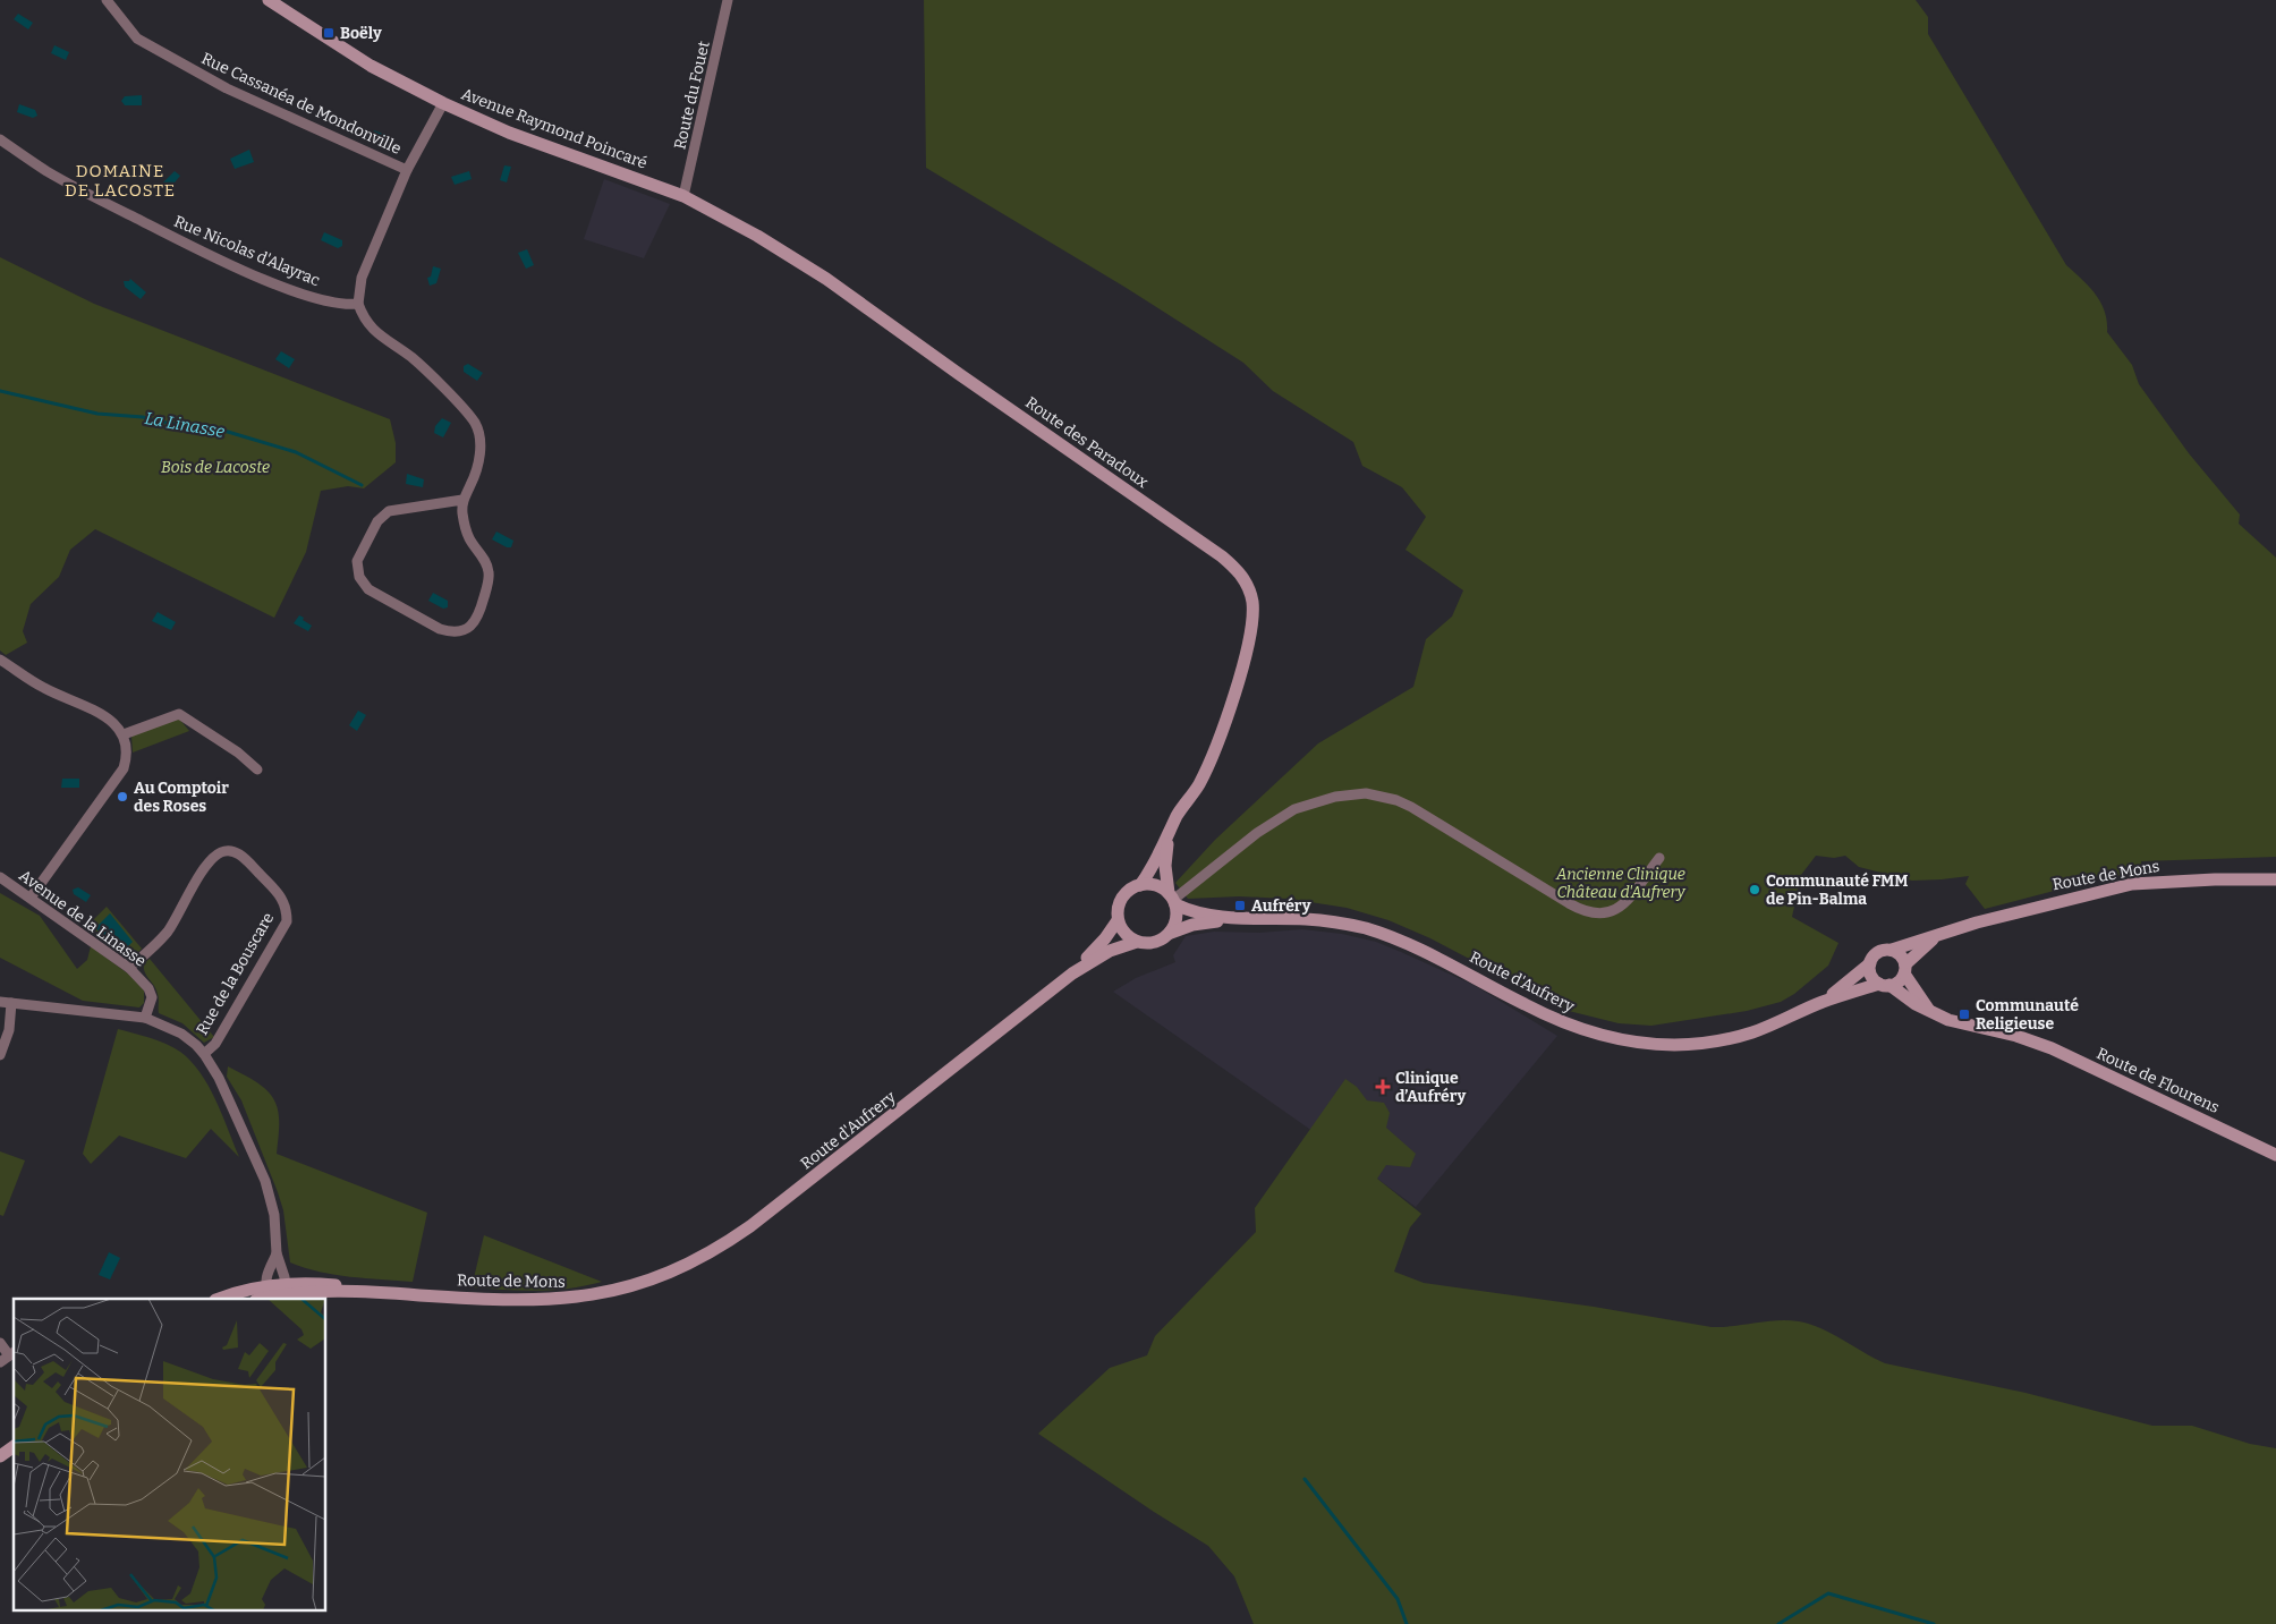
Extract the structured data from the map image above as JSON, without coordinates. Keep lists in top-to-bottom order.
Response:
{
  "streets": {
    "main road": [
      "Avenue Raymond Poincaré",
      "Route des Paradoux",
      "Route de Mons",
      "Route d'Aufrery",
      "Route de Flourens"
    ],
    "street": [
      "Route du Fouet",
      "Rue Cassanéa de Mondonville",
      "Rue Nicolas d'Alayrac",
      "Avenue de la Linasse",
      "Rue de la Bouscare"
    ]
  },
  "crossings": [
    ["Route du Fouet", "Avenue Raymond Poincaré"],
    ["Route du Fouet", "Route des Paradoux"],
    ["Avenue Raymond Poincaré", "Route des Paradoux"],
    ["Route de Mons", "Route d'Aufrery"],
    ["Route de Mons", "Route de Flourens"],
    ["Avenue de la Linasse", "Rue de la Bouscare"],
    ["Route d'Aufrery", "Route de Flourens"]
  ],
  "districts": ["DOMAINE DE LACOSTE"],
  "water": ["La Linasse"],
  "parks": ["Bois de Lacoste", "Ancienne Clinique Château d'Aufrery"],
  "places": {
    "transit": ["Boëly", "Aufréry", "Communauté Religieuse"],
    "other": ["Au Comptoir des Roses", "Communauté FMM de Pin-Balma"],
    "health": ["Clinique d’Aufréry"]
  }
}
